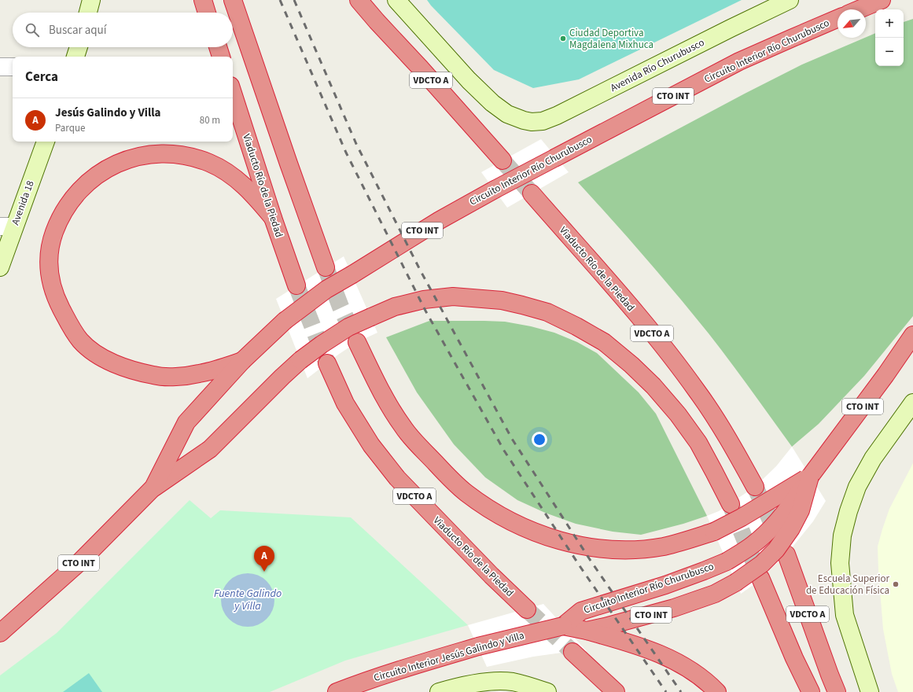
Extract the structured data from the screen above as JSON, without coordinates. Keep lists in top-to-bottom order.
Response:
{
  "streets": {
    "highway": [
      "Circuito Interior Río Churubusco",
      "VDCTO A",
      "CTO INT",
      "Viaducto Río de la Piedad",
      "Circuito Interior Jesús Galindo y Villa"
    ],
    "main road": ["Avenida Río Churubusco", "Avenida 18"]
  },
  "crossings": [
    ["Circuito Interior Río Churubusco", "CTO INT"],
    ["Circuito Interior Río Churubusco", "Circuito Interior Jesús Galindo y Villa"]
  ],
  "water": ["Fuente Galindo y Villa"],
  "places": ["Ciudad Deportiva Magdalena Mixhuca", "Escuela Superior de Educación Física"],
  "north": "bottom left",
  "page": {
    "map_buttons": ["+", "−"],
    "search": "Buscar aquí",
    "heading": "Cerca",
    "list": [
      {
        "mark": "A",
        "name": "Jesús Galindo y Villa",
        "note": "Parque",
        "value": "80 m"
      }
    ],
    "pins": "A"
  }
}
